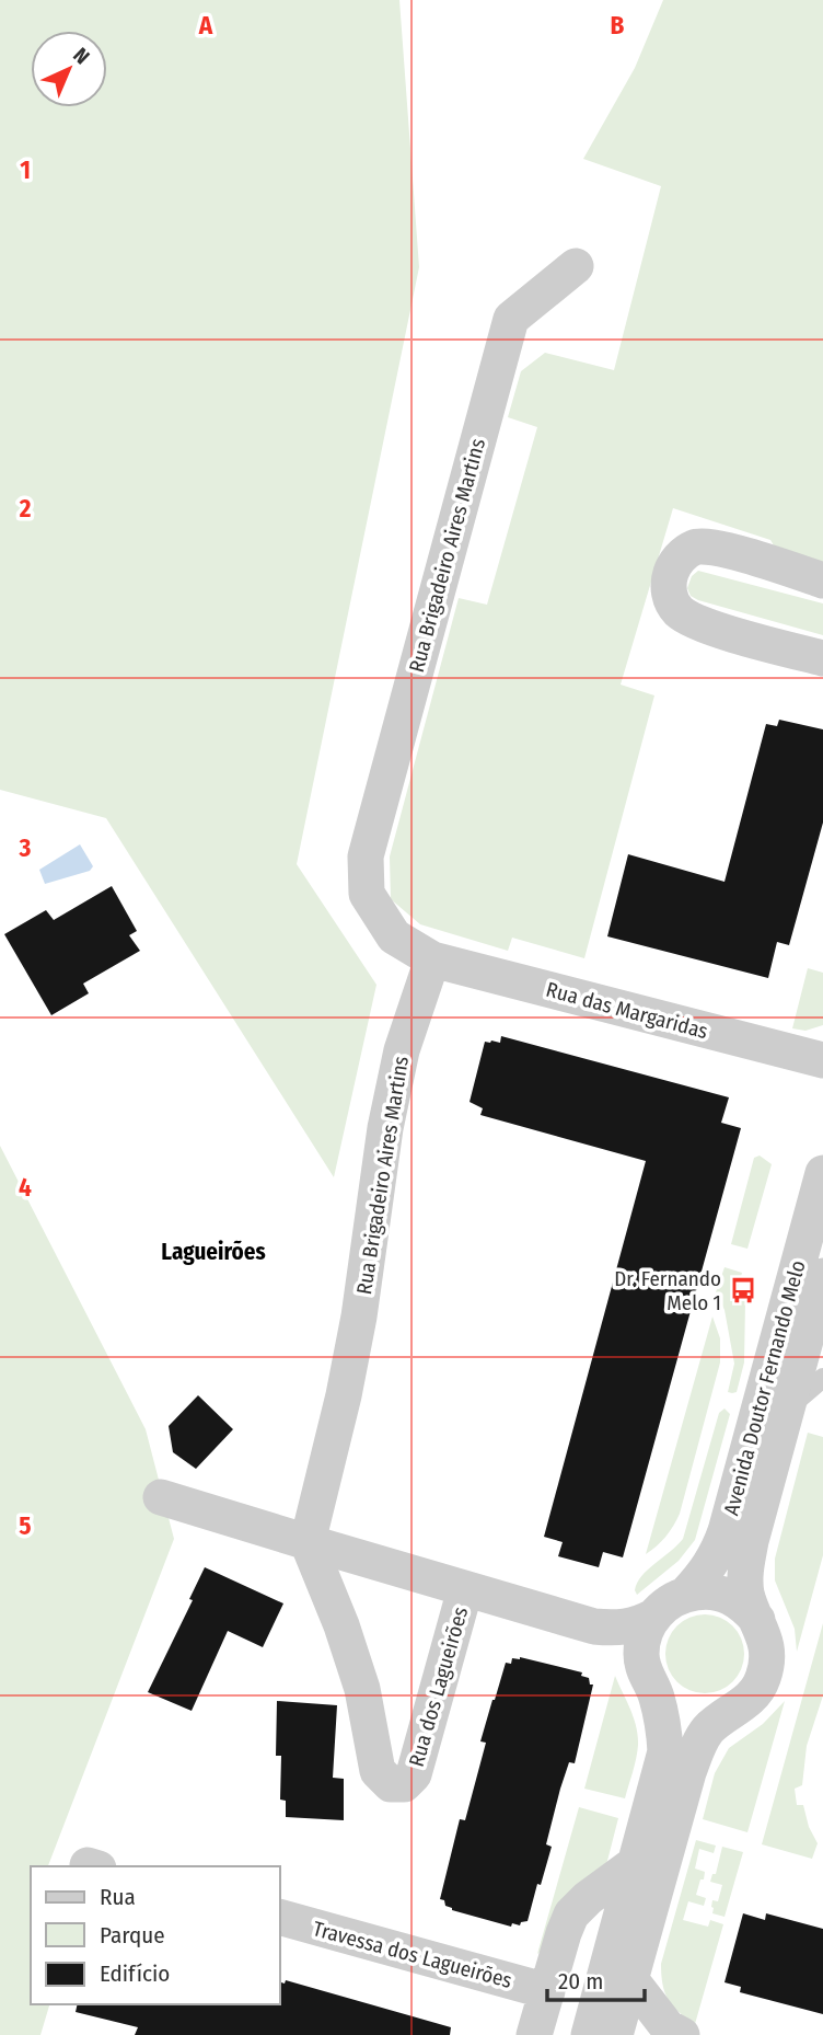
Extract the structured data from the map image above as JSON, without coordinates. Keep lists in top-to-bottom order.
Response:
{
  "streets": {
    "street": [
      "Rua Brigadeiro Aires Martins",
      "Rua das Margaridas",
      "Avenida Doutor Fernando Melo",
      "Rua dos Lagueirões",
      "Travessa dos Lagueirões"
    ]
  },
  "crossings": [
    ["Rua Brigadeiro Aires Martins", "Rua das Margaridas"],
    ["Rua Brigadeiro Aires Martins", "Rua dos Lagueirões"]
  ],
  "districts": ["Lagueirões"],
  "places": {
    "bus stop": ["Dr. Fernando Melo 1"]
  },
  "legend": ["Rua", "Parque", "Edifício"],
  "scale_bar": "20 m",
  "north": "top right",
  "grid": {
    "columns": ["A", "B"],
    "rows": [
      "1",
      "2",
      "3",
      "4",
      "5"
    ]
  }
}
